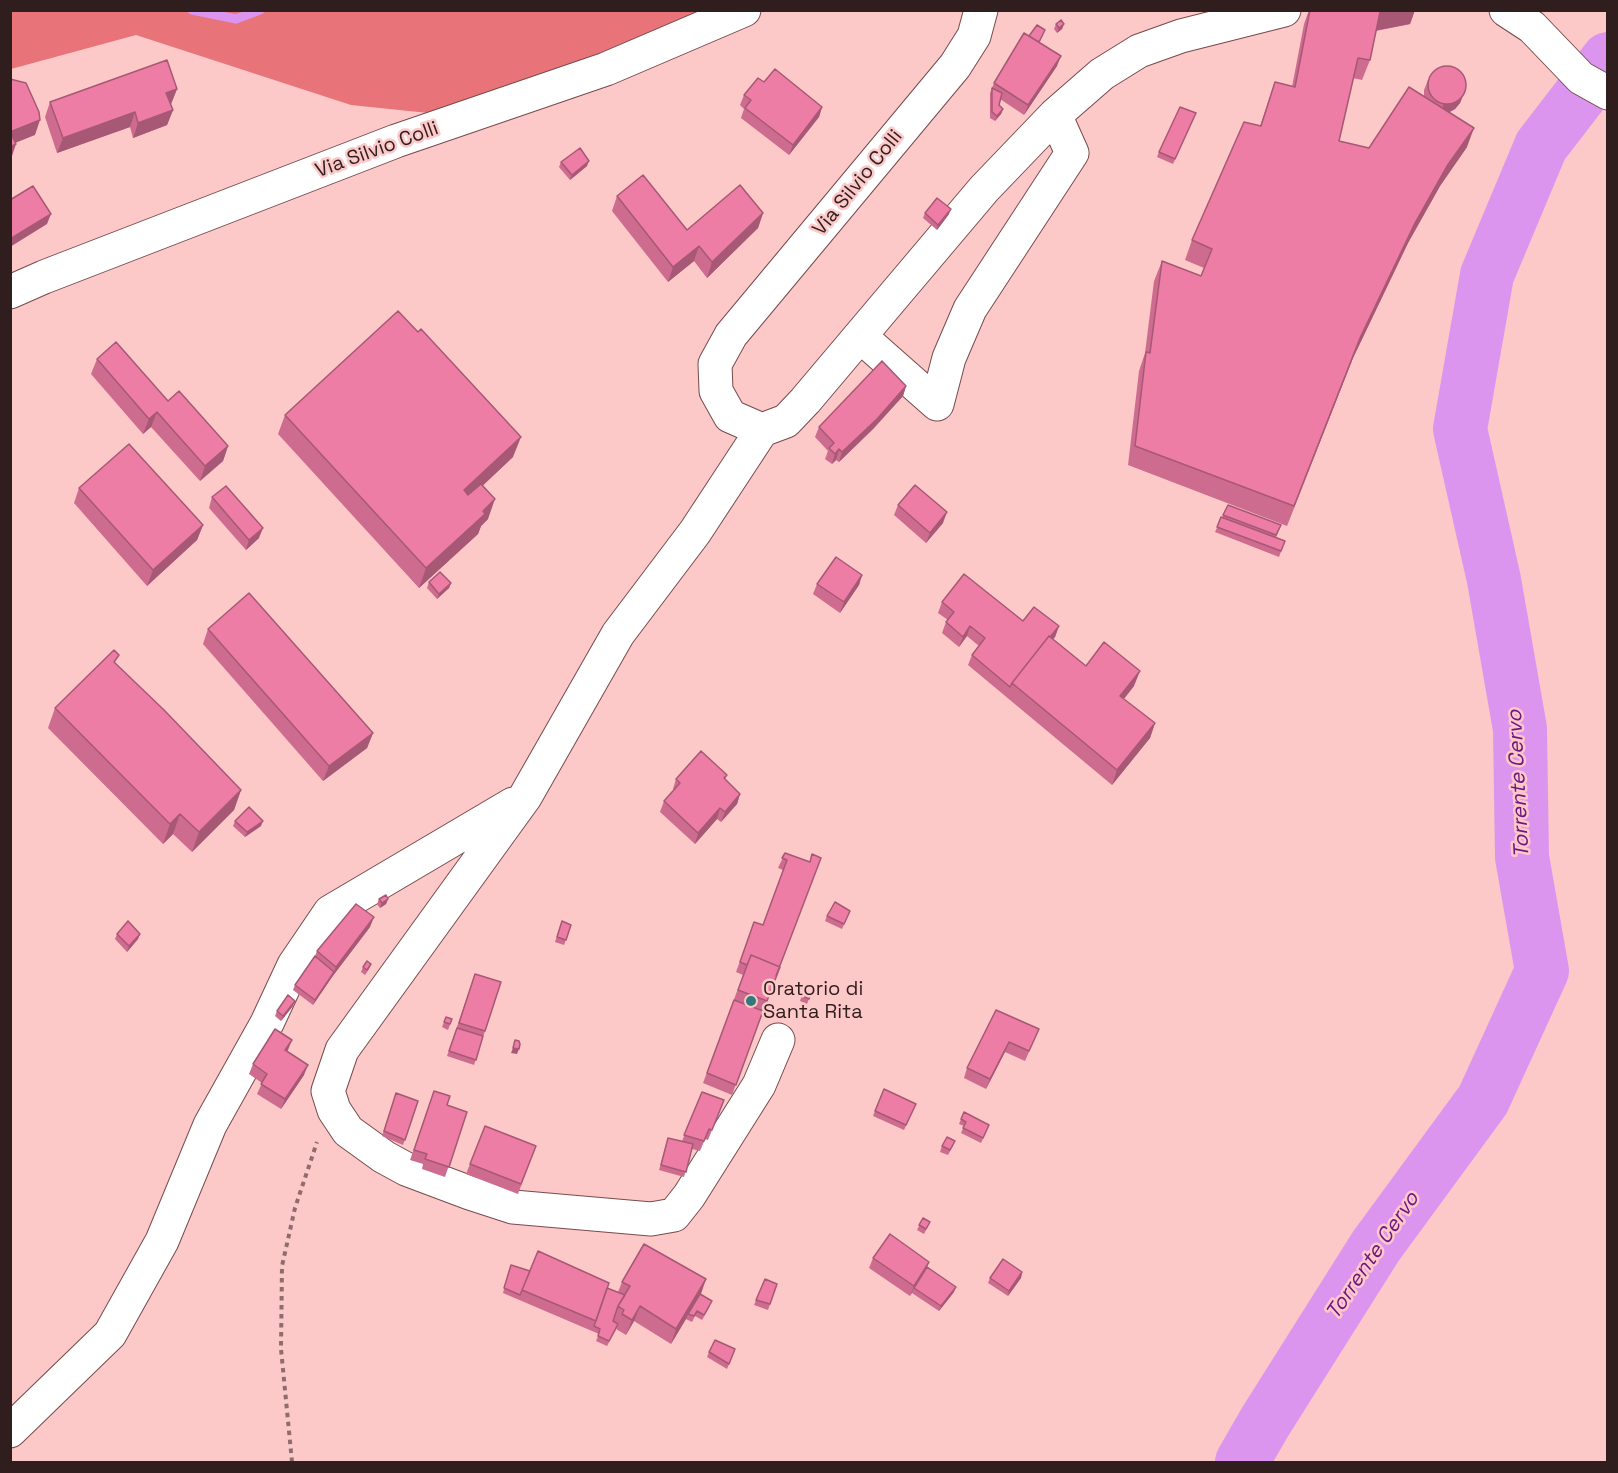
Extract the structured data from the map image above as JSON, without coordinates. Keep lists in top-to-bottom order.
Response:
{
  "streets": {
    "street": ["Via Silvio Colli"]
  },
  "water": ["Torrente Cervo"],
  "places": ["Oratorio di Santa Rita"]
}
